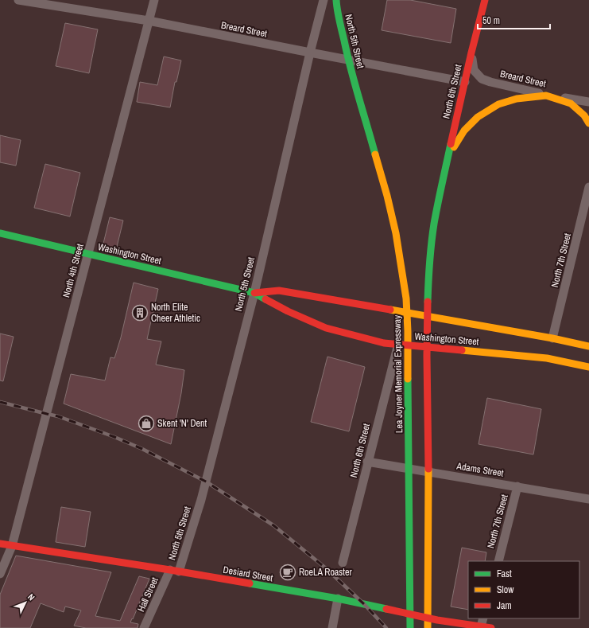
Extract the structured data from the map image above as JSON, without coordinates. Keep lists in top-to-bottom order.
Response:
{
  "streets": {
    "main road": [
      "North 5th Street",
      "North 6th Street",
      "Washington Street",
      "Lea Joyner Memorial Expressway",
      "Desiard Street"
    ],
    "street": [
      "Breard Street",
      "North 7th Street",
      "North 4th Street",
      "Adams Street",
      "Hall Street"
    ]
  },
  "crossings": [
    ["Breard Street", "North 5th Street"],
    ["Breard Street", "North 6th Street"],
    ["Breard Street", "North 4th Street"],
    ["North 5th Street", "Washington Street"],
    ["North 5th Street", "Lea Joyner Memorial Expressway"],
    ["North 5th Street", "Desiard Street"],
    ["North 5th Street", "Hall Street"],
    ["North 6th Street", "Washington Street"],
    ["North 6th Street", "Adams Street"],
    ["Washington Street", "North 7th Street"],
    ["Washington Street", "North 4th Street"],
    ["North 7th Street", "Adams Street"],
    ["North 4th Street", "Desiard Street"],
    ["Desiard Street", "Hall Street"]
  ],
  "places": {
    "building": ["North Elite Cheer Athletic"],
    "shop": ["Skent 'N' Dent"],
    "cafe": ["RoeLA Roaster"]
  },
  "legend": ["Fast", "Slow", "Jam"],
  "scale_bar": "50 m",
  "north": "top right"
}
